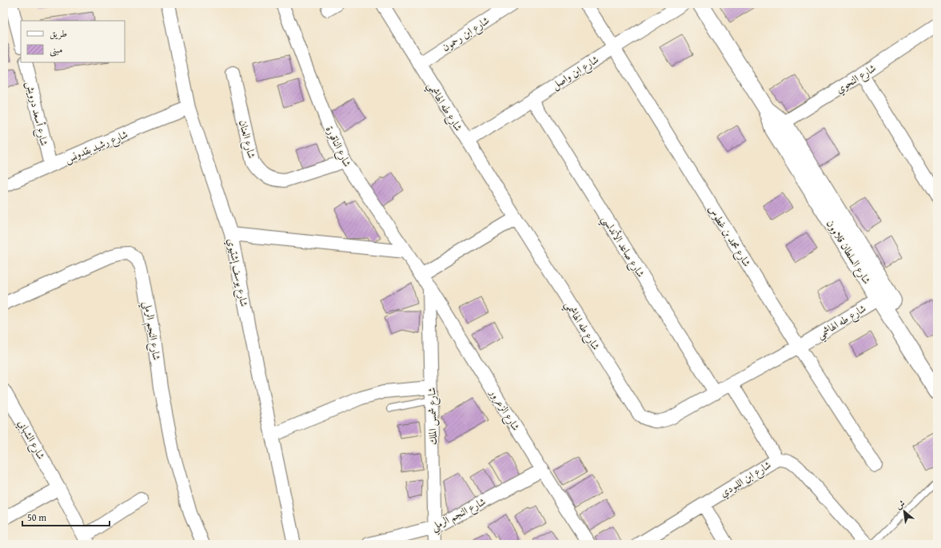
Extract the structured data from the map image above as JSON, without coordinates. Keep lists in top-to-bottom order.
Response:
{
  "streets": {
    "street": [
      "شارع ابن رحمون",
      "شارع ابن واصل",
      "شارع النحوي",
      "شارع طه الهاشمي",
      "شارع أسعد درويش",
      "شارع العنان",
      "شارع رشيد بقدونس",
      "شارع الناقورة",
      "شارع محمد بن غطوس",
      "شارع صاعد الأندلسي",
      "شارع السلطان قلاوون",
      "شارع يوسف إشتيوي",
      "شارع النجم الرملي",
      "شارع الزعرور",
      "شارع شمس الملك",
      "شارع الشهابي",
      "شارع ابن اللبودي"
    ]
  },
  "crossings": [
    ["شارع ابن رحمون", "شارع طه الهاشمي"],
    ["شارع ابن واصل", "شارع طه الهاشمي"],
    ["شارع ابن واصل", "شارع محمد بن غطوس"],
    ["شارع ابن واصل", "شارع صاعد الأندلسي"],
    ["شارع النحوي", "شارع السلطان قلاوون"],
    ["شارع طه الهاشمي", "شارع محمد بن غطوس"],
    ["شارع طه الهاشمي", "شارع صاعد الأندلسي"],
    ["شارع طه الهاشمي", "شارع السلطان قلاوون"],
    ["شارع طه الهاشمي", "شارع ابن اللبودي"],
    ["شارع أسعد درويش", "شارع رشيد بقدونس"],
    ["شارع العنان", "شارع الناقورة"],
    ["شارع رشيد بقدونس", "شارع يوسف إشتيوي"],
    ["شارع الناقورة", "شارع الزعرور"],
    ["شارع النجم الرملي", "شارع الزعرور"],
    ["شارع النجم الرملي", "شارع شمس الملك"],
    ["شارع الزعرور", "شارع شمس الملك"]
  ],
  "legend": ["طريق", "مبنى"],
  "scale_bar": "50 m",
  "north": "top left"
}
